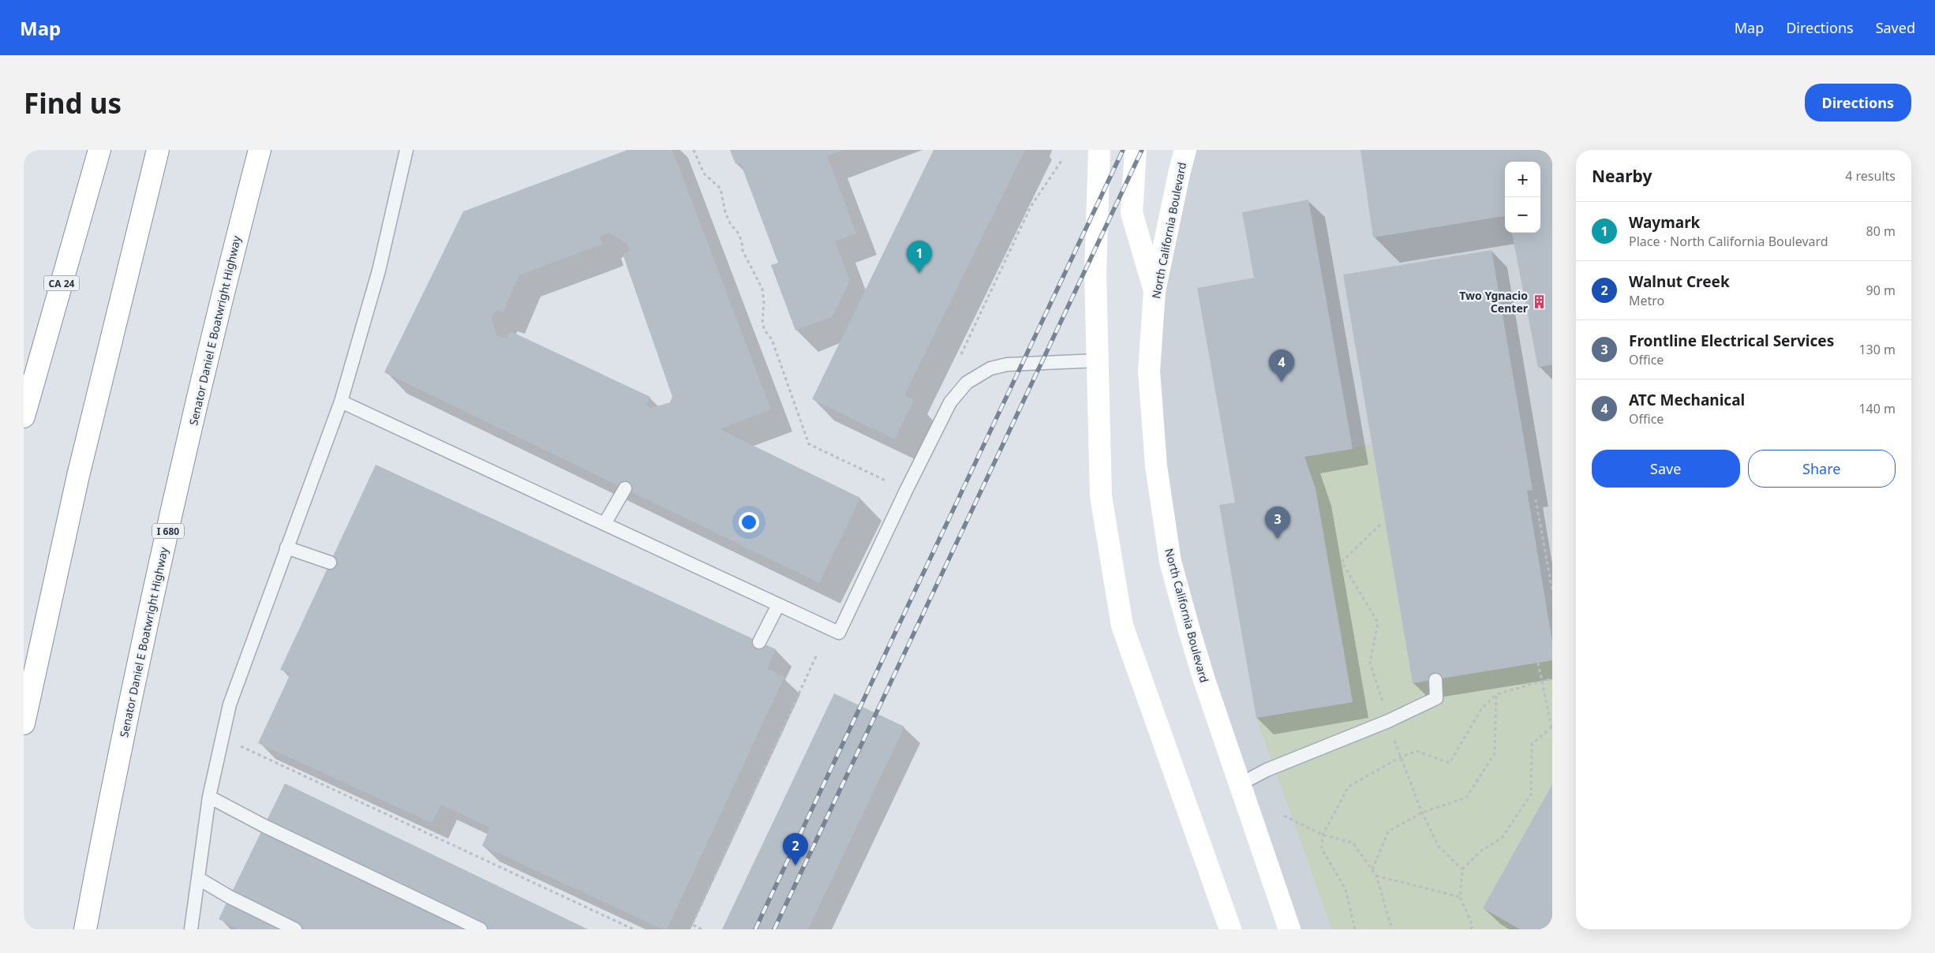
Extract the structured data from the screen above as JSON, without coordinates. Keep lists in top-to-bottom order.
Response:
{
  "streets": {
    "main road": [
      "North California Boulevard",
      "CA 24",
      "Senator Daniel E Boatwright Highway",
      "I 680"
    ]
  },
  "places": {
    "building": ["Two Ygnacio Center"]
  },
  "page": {
    "header": "Map",
    "nav": ["Map", "Directions", "Saved"],
    "buttons": [
      "Directions",
      ["Save", "Share"]
    ],
    "title": "Find us",
    "heading": ["Nearby", "4 results"],
    "map_buttons": ["+", "−"],
    "list": [
      {
        "mark": "1",
        "name": "Waymark",
        "note": "Place · North California Boulevard",
        "value": "80 m"
      },
      {
        "mark": "2",
        "name": "Walnut Creek",
        "note": "Metro",
        "value": "90 m"
      },
      {
        "mark": "3",
        "name": "Frontline Electrical Services",
        "note": "Office",
        "value": "130 m"
      },
      {
        "mark": "4",
        "name": "ATC Mechanical",
        "note": "Office",
        "value": "140 m"
      }
    ],
    "pins": [
      "1",
      "4",
      "3",
      "2"
    ]
  }
}
